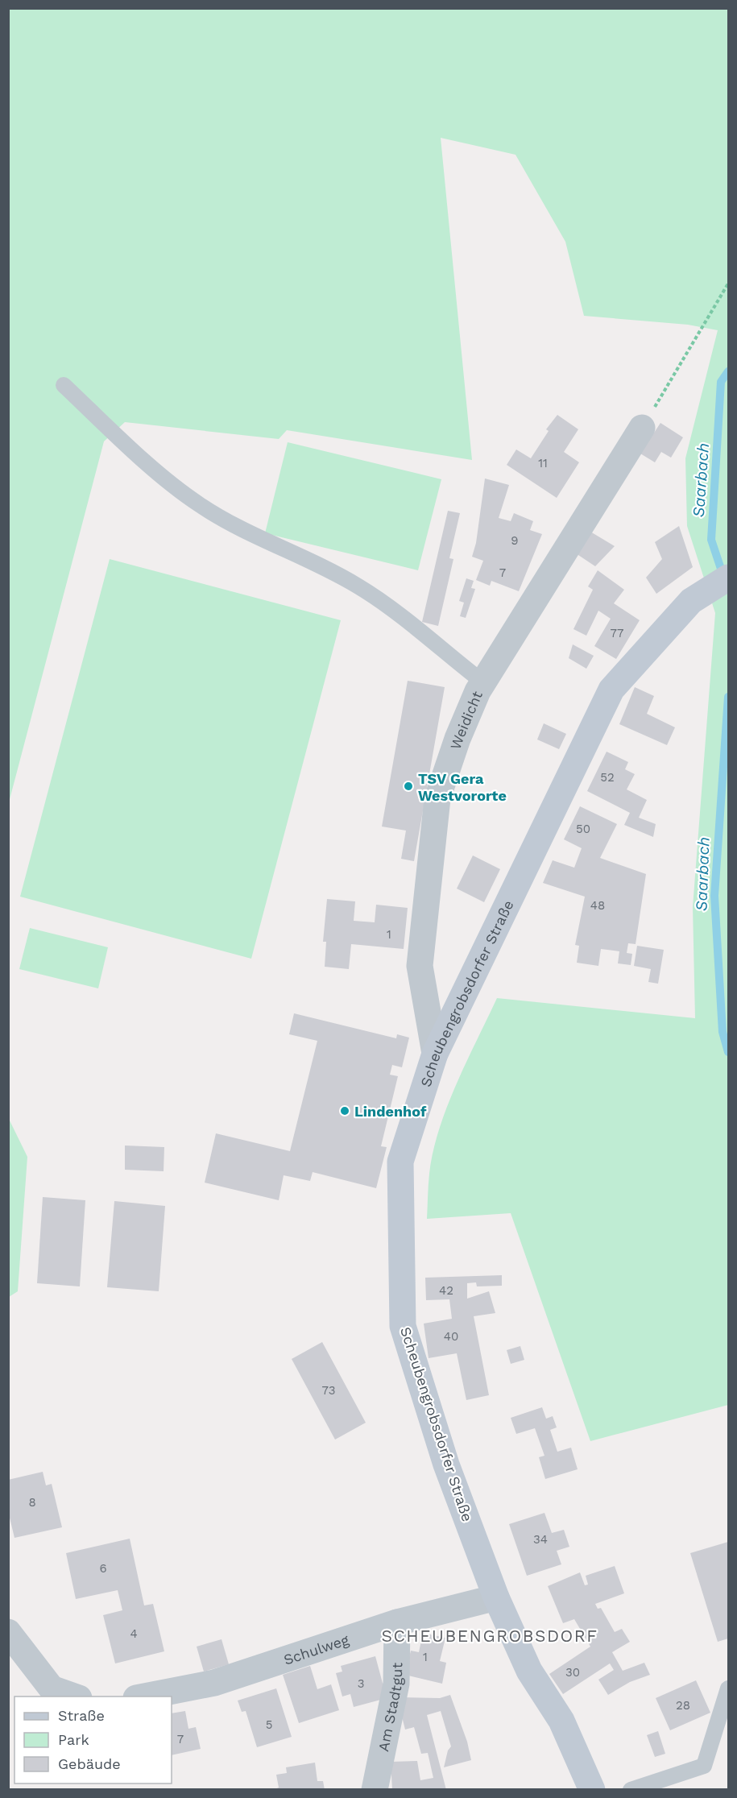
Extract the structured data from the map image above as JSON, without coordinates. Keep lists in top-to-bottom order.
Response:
{
  "streets": {
    "main road": ["Scheubengrobsdorfer Straße"],
    "street": ["Weidicht", "Schulweg", "Am Stadtgut"]
  },
  "crossings": [
    ["Weidicht", "Scheubengrobsdorfer Straße"],
    ["Scheubengrobsdorfer Straße", "Schulweg"],
    ["Schulweg", "Am Stadtgut"]
  ],
  "districts": ["SCHEUBENGROBSDORF"],
  "water": ["Saarbach"],
  "places": ["TSV Gera Westvororte", "Lindenhof"],
  "house_numbers": [
    "11",
    "9",
    "7",
    "77",
    "52",
    "50",
    "48",
    "1",
    "42",
    "40",
    "73",
    "8",
    "34",
    "6",
    "4",
    "1",
    "30",
    "3",
    "28",
    "5",
    "7"
  ],
  "legend": ["Straße", "Park", "Gebäude"]
}
